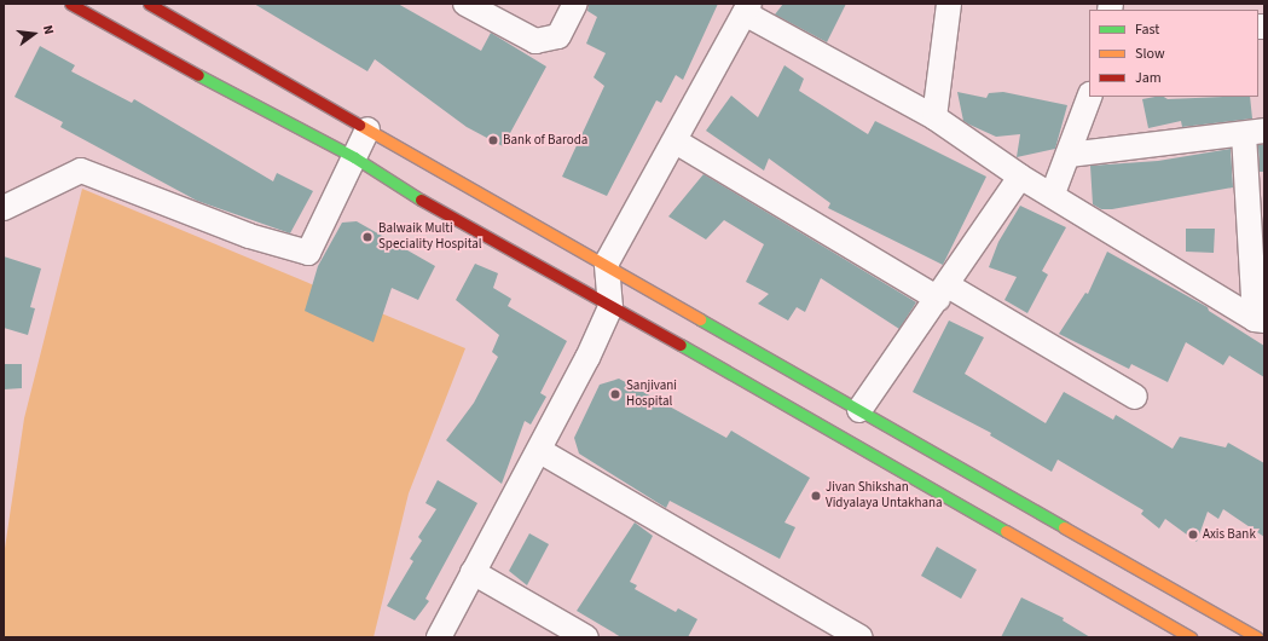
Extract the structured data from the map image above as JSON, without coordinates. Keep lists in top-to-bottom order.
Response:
{
  "places": [
    "Bank of Baroda",
    "Balwaik Multi Speciality Hospital",
    "Sanjivani Hospital",
    "Jivan Shikshan Vidyalaya Untakhana",
    "Axis Bank"
  ],
  "legend": ["Fast", "Slow", "Jam"],
  "north": "right"
}
